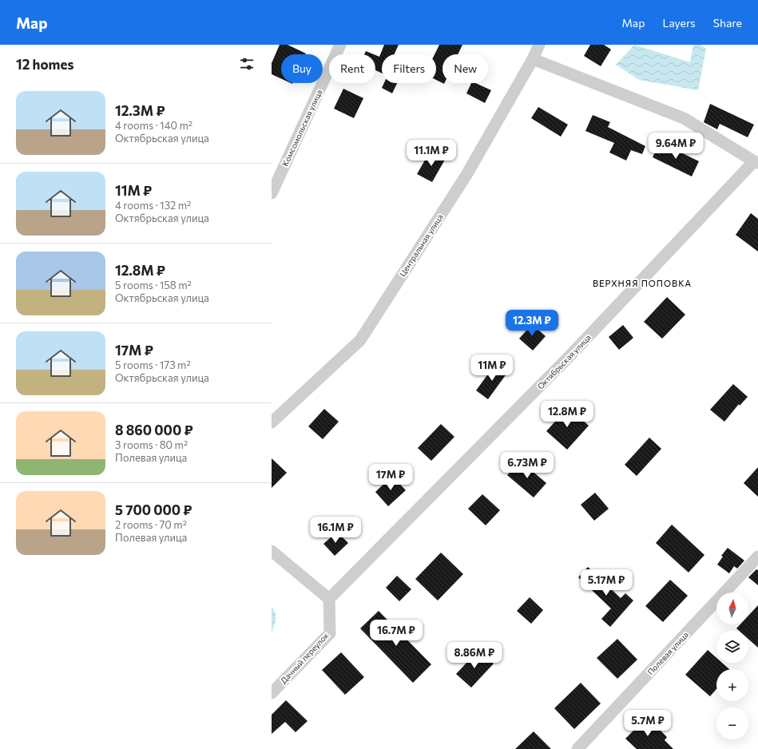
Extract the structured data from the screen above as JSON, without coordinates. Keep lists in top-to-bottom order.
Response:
{
  "streets": {
    "street": [
      "Комсомольская улица",
      "Центральная улица",
      "Октябрьская улица",
      "Полевая улица",
      "Дачный переулок"
    ]
  },
  "crossings": [
    ["Октябрьская улица", "Дачный переулок"]
  ],
  "districts": ["ВЕРХНЯЯ ПОПОВКА"],
  "north": "top",
  "page": {
    "header": "Map",
    "nav": ["Map", "Layers", "Share"],
    "heading": "12 homes",
    "chip": [
      "Buy",
      "Rent",
      "Filters",
      "New"
    ],
    "list": [
      {
        "name": "12.3M ₽",
        "note": "4 rooms · 140 m² · Октябрьская улица"
      },
      {
        "name": "11M ₽",
        "note": "4 rooms · 132 m² · Октябрьская улица"
      },
      {
        "name": "12.8M ₽",
        "note": "5 rooms · 158 m² · Октябрьская улица"
      },
      {
        "name": "17M ₽",
        "note": "5 rooms · 173 m² · Октябрьская улица"
      },
      {
        "name": "8 860 000 ₽",
        "note": "3 rooms · 80 m² · Полевая улица"
      },
      {
        "name": "5 700 000 ₽",
        "note": "2 rooms · 70 m² · Полевая улица"
      }
    ],
    "price": [
      "9.64M ₽",
      "11.1M ₽",
      "12.3M ₽",
      "11M ₽",
      "12.8M ₽",
      "6.73M ₽",
      "17M ₽",
      "16.1M ₽",
      "5.17M ₽",
      "16.7M ₽",
      "8.86M ₽",
      "5.7M ₽"
    ],
    "map_buttons": ["+", "−"]
  }
}
